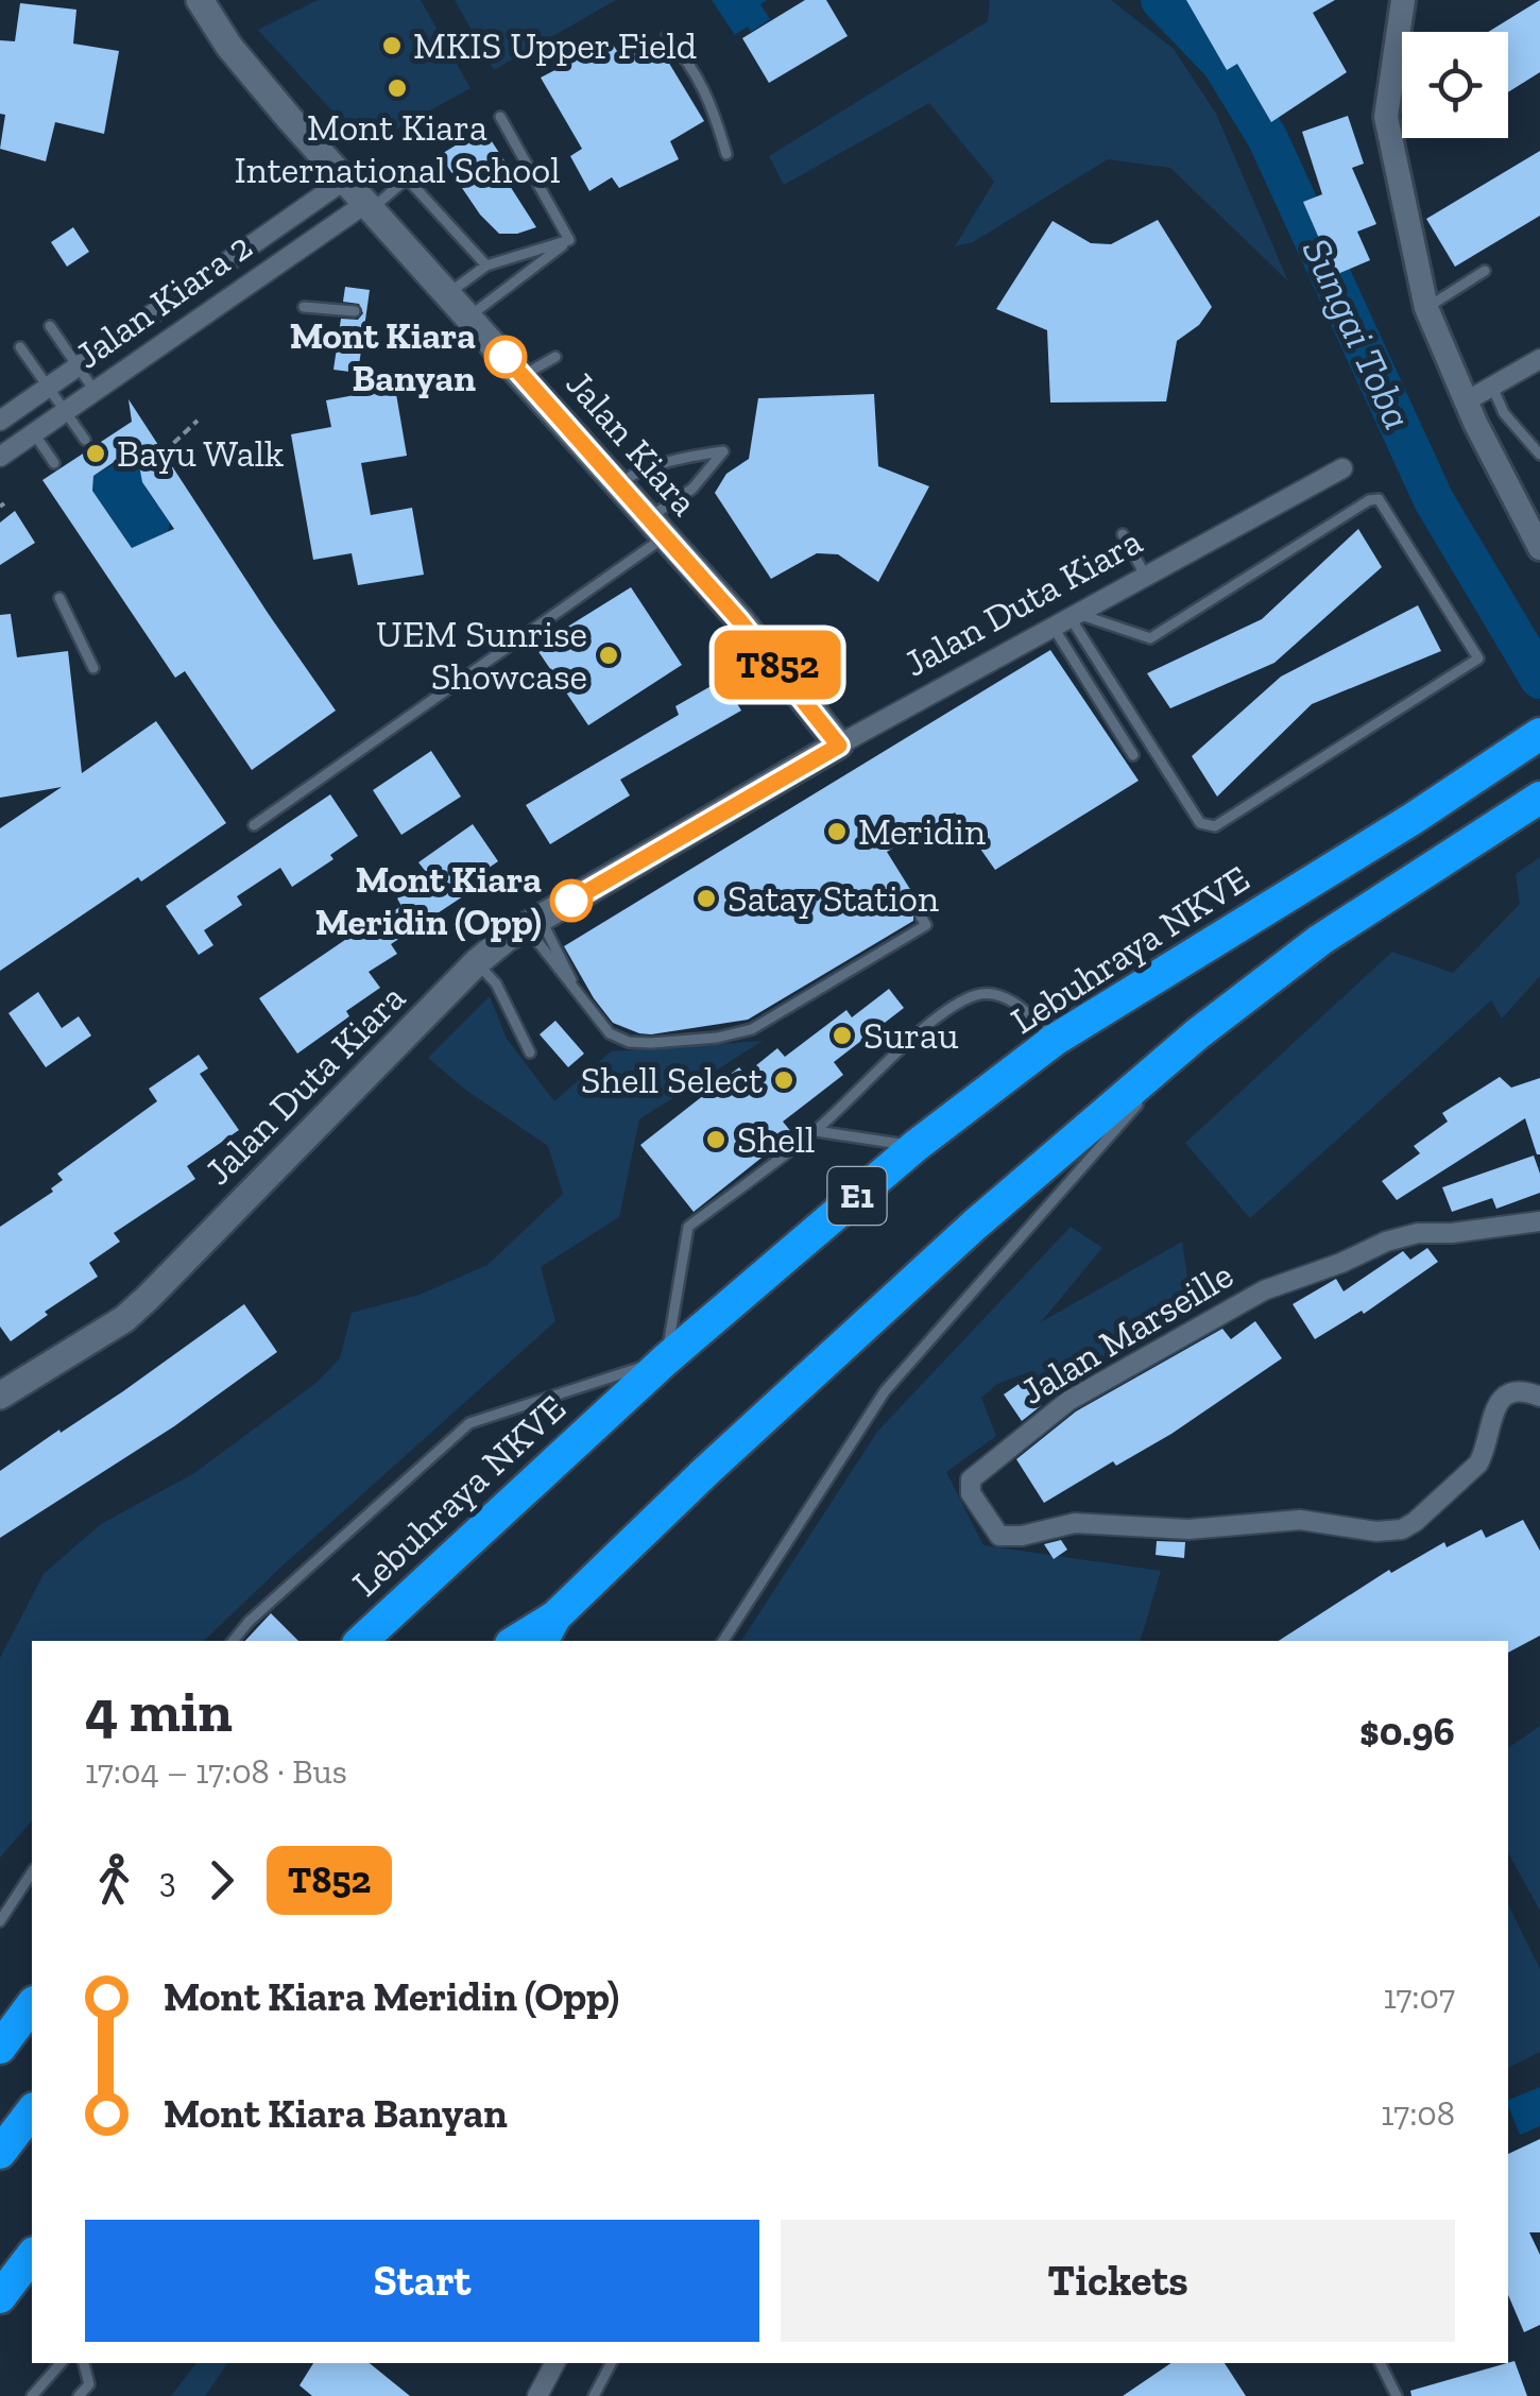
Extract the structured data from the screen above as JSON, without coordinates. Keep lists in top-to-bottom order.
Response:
{
  "streets": {
    "highway": ["Lebuhraya NKVE", "E1"],
    "main road": ["Jalan Kiara", "Jalan Duta Kiara"],
    "street": ["Jalan Kiara 2", "Jalan Marseille"]
  },
  "crossings": [
    ["Jalan Kiara 2", "Jalan Kiara"],
    ["Jalan Kiara", "Jalan Duta Kiara"]
  ],
  "water": ["Sungai Toba"],
  "places": [
    "MKIS Upper Field",
    "Mont Kiara International School",
    "Mont Kiara Banyan",
    "Bayu Walk",
    "UEM Sunrise Showcase",
    "Meridin",
    "Satay Station",
    "Mont Kiara Meridin (Opp)",
    "Surau",
    "Shell Select",
    "Shell"
  ],
  "lines": ["bus line T852"],
  "page": {
    "on_map": "T852",
    "heading": ["4 min", "17:04 – 17:08 · Bus", "$0.96"],
    "legs": ["3", "T852"],
    "list": [
      {
        "name": "Mont Kiara Meridin (Opp)",
        "value": "17:07"
      },
      {
        "name": "Mont Kiara Banyan",
        "value": "17:08"
      }
    ],
    "buttons": ["Start", "Tickets"]
  }
}
